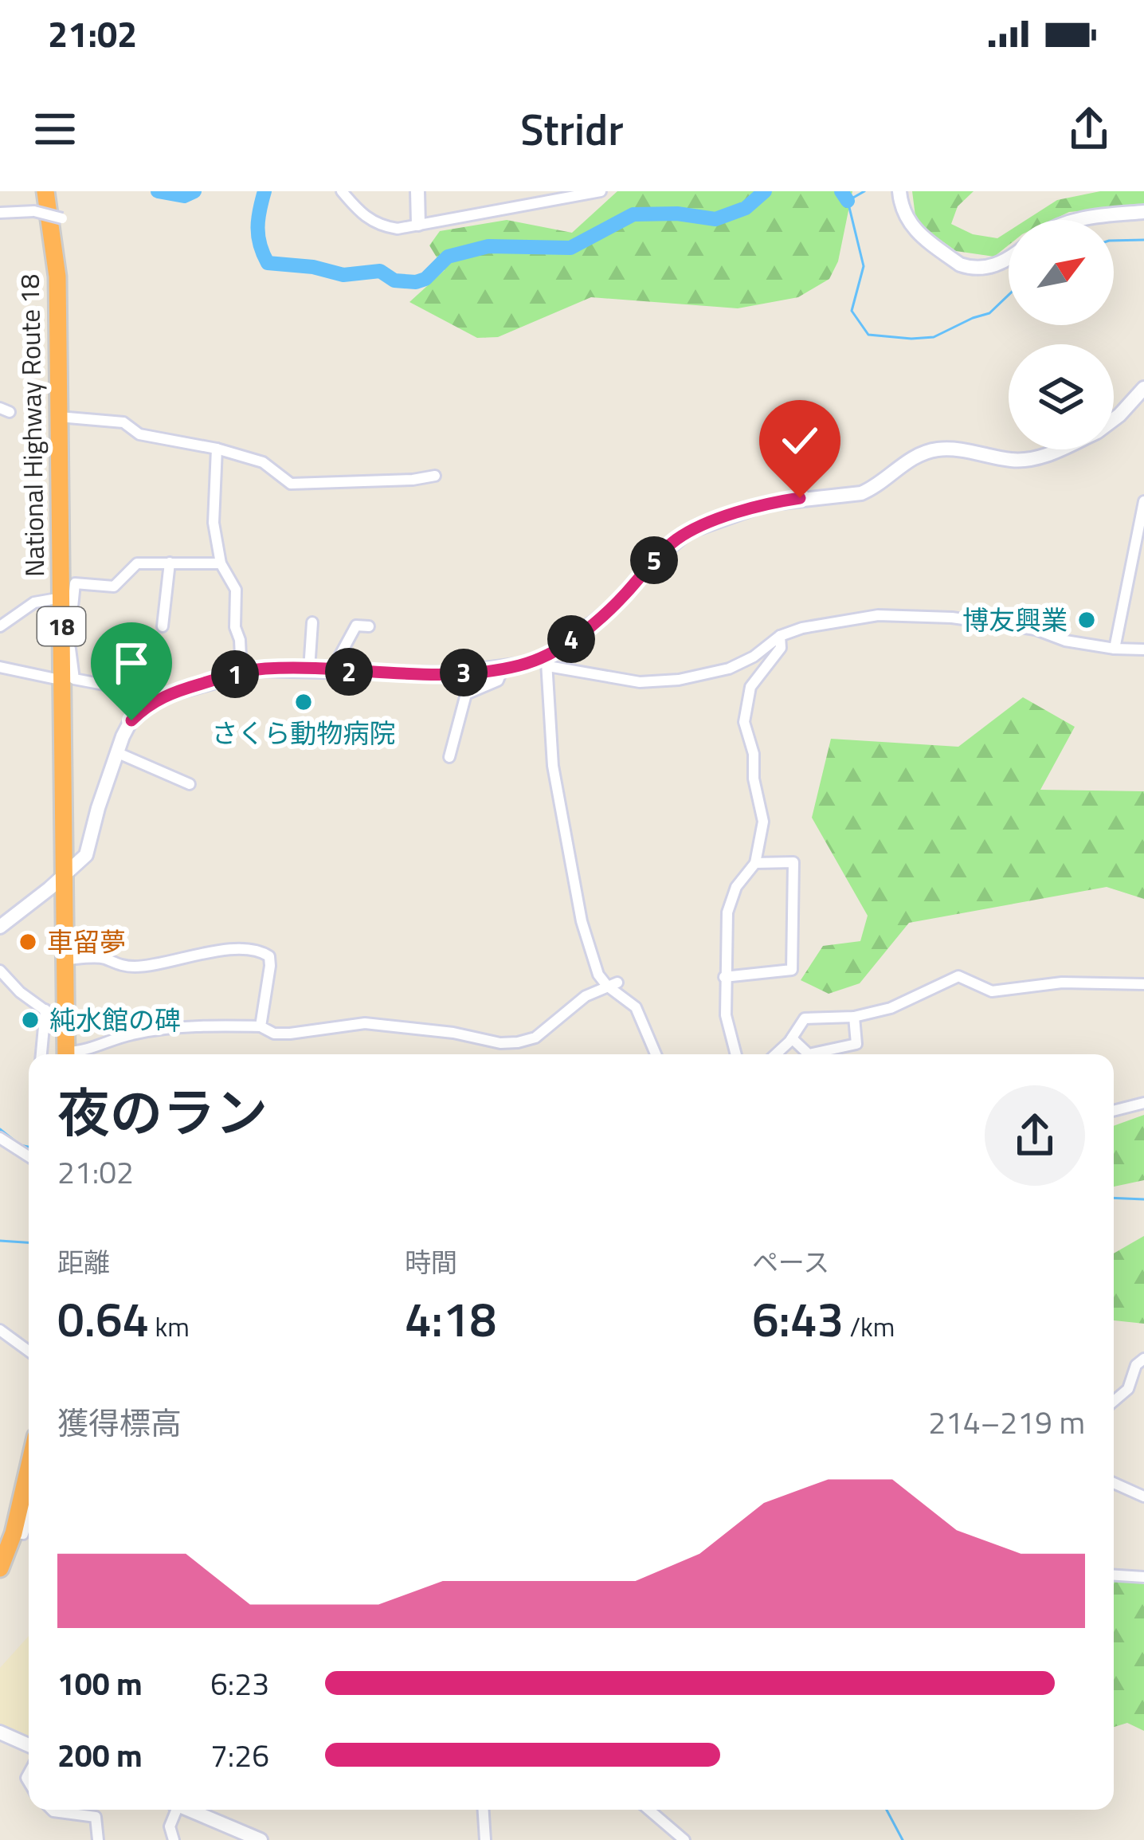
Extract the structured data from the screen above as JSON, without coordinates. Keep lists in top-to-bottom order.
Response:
{
  "streets": {
    "highway": ["National Highway Route 18", "18"]
  },
  "places": [
    "博友興業",
    "さくら動物病院",
    "車留夢",
    "純水館の碑"
  ],
  "north": "top right",
  "page": {
    "status": "21:02",
    "header": "Stridr",
    "pins": [
      "5",
      "4",
      "2",
      "3",
      "1"
    ],
    "heading": ["夜のラン", "21:02"],
    "stats": [
      ["距離", "0.64 km"],
      ["時間", "4:18"],
      ["ペース", "6:43 /km"]
    ],
    "chart": ["獲得標高", "214–219 m"],
    "list": [
      {
        "name": "100 m",
        "note": "6:23"
      },
      {
        "name": "200 m",
        "note": "7:26"
      }
    ]
  }
}
